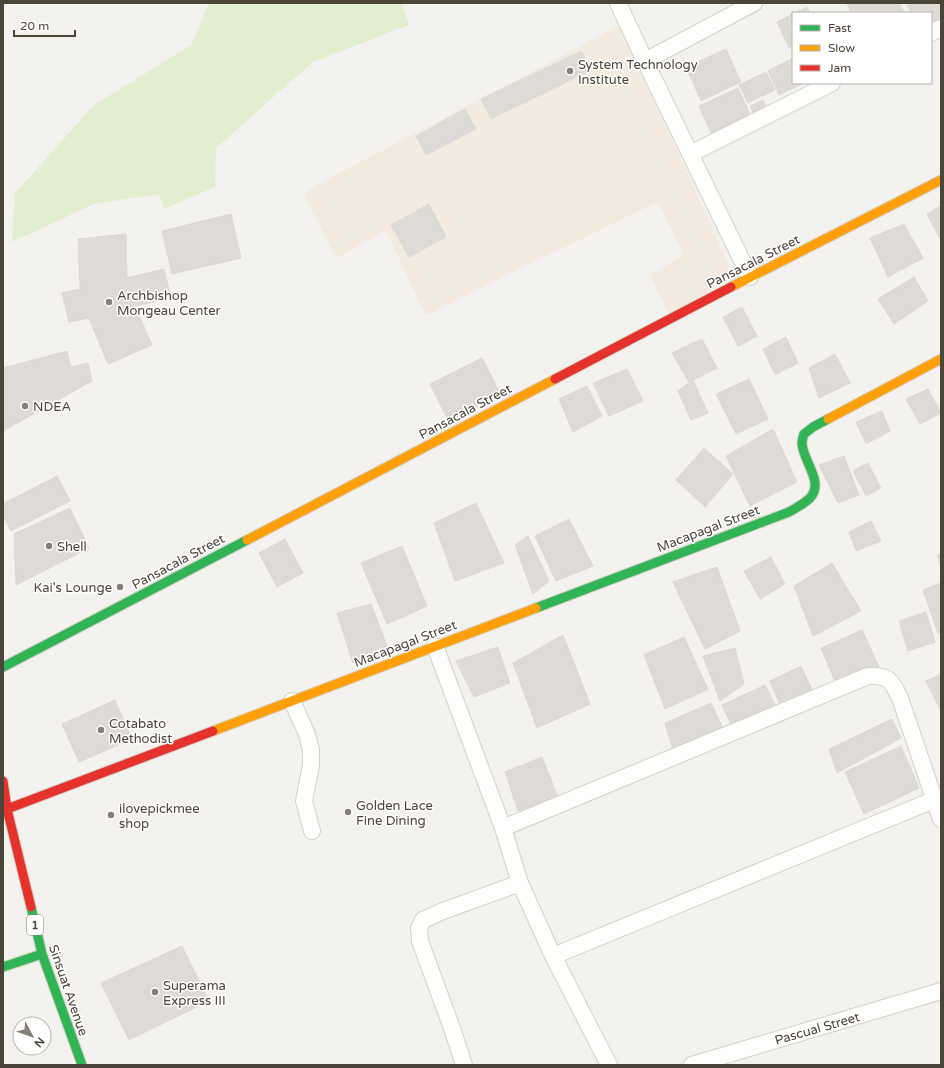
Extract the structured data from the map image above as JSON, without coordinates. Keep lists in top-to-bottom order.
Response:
{
  "streets": {
    "street": [
      "Pansacala Street",
      "Macapagal Street",
      "1",
      "Sinsuat Avenue",
      "Pascual Street"
    ]
  },
  "crossings": [
    ["Macapagal Street", "Sinsuat Avenue"]
  ],
  "places": [
    "System Technology Institute",
    "Archbishop Mongeau Center",
    "NDEA",
    "Shell",
    "Kai's Lounge",
    "Cotabato Methodist",
    "Golden Lace Fine Dining",
    "ilovepickmee shop",
    "Superama Express III"
  ],
  "legend": ["Fast", "Slow", "Jam"],
  "scale_bar": "20 m",
  "north": "bottom right"
}
